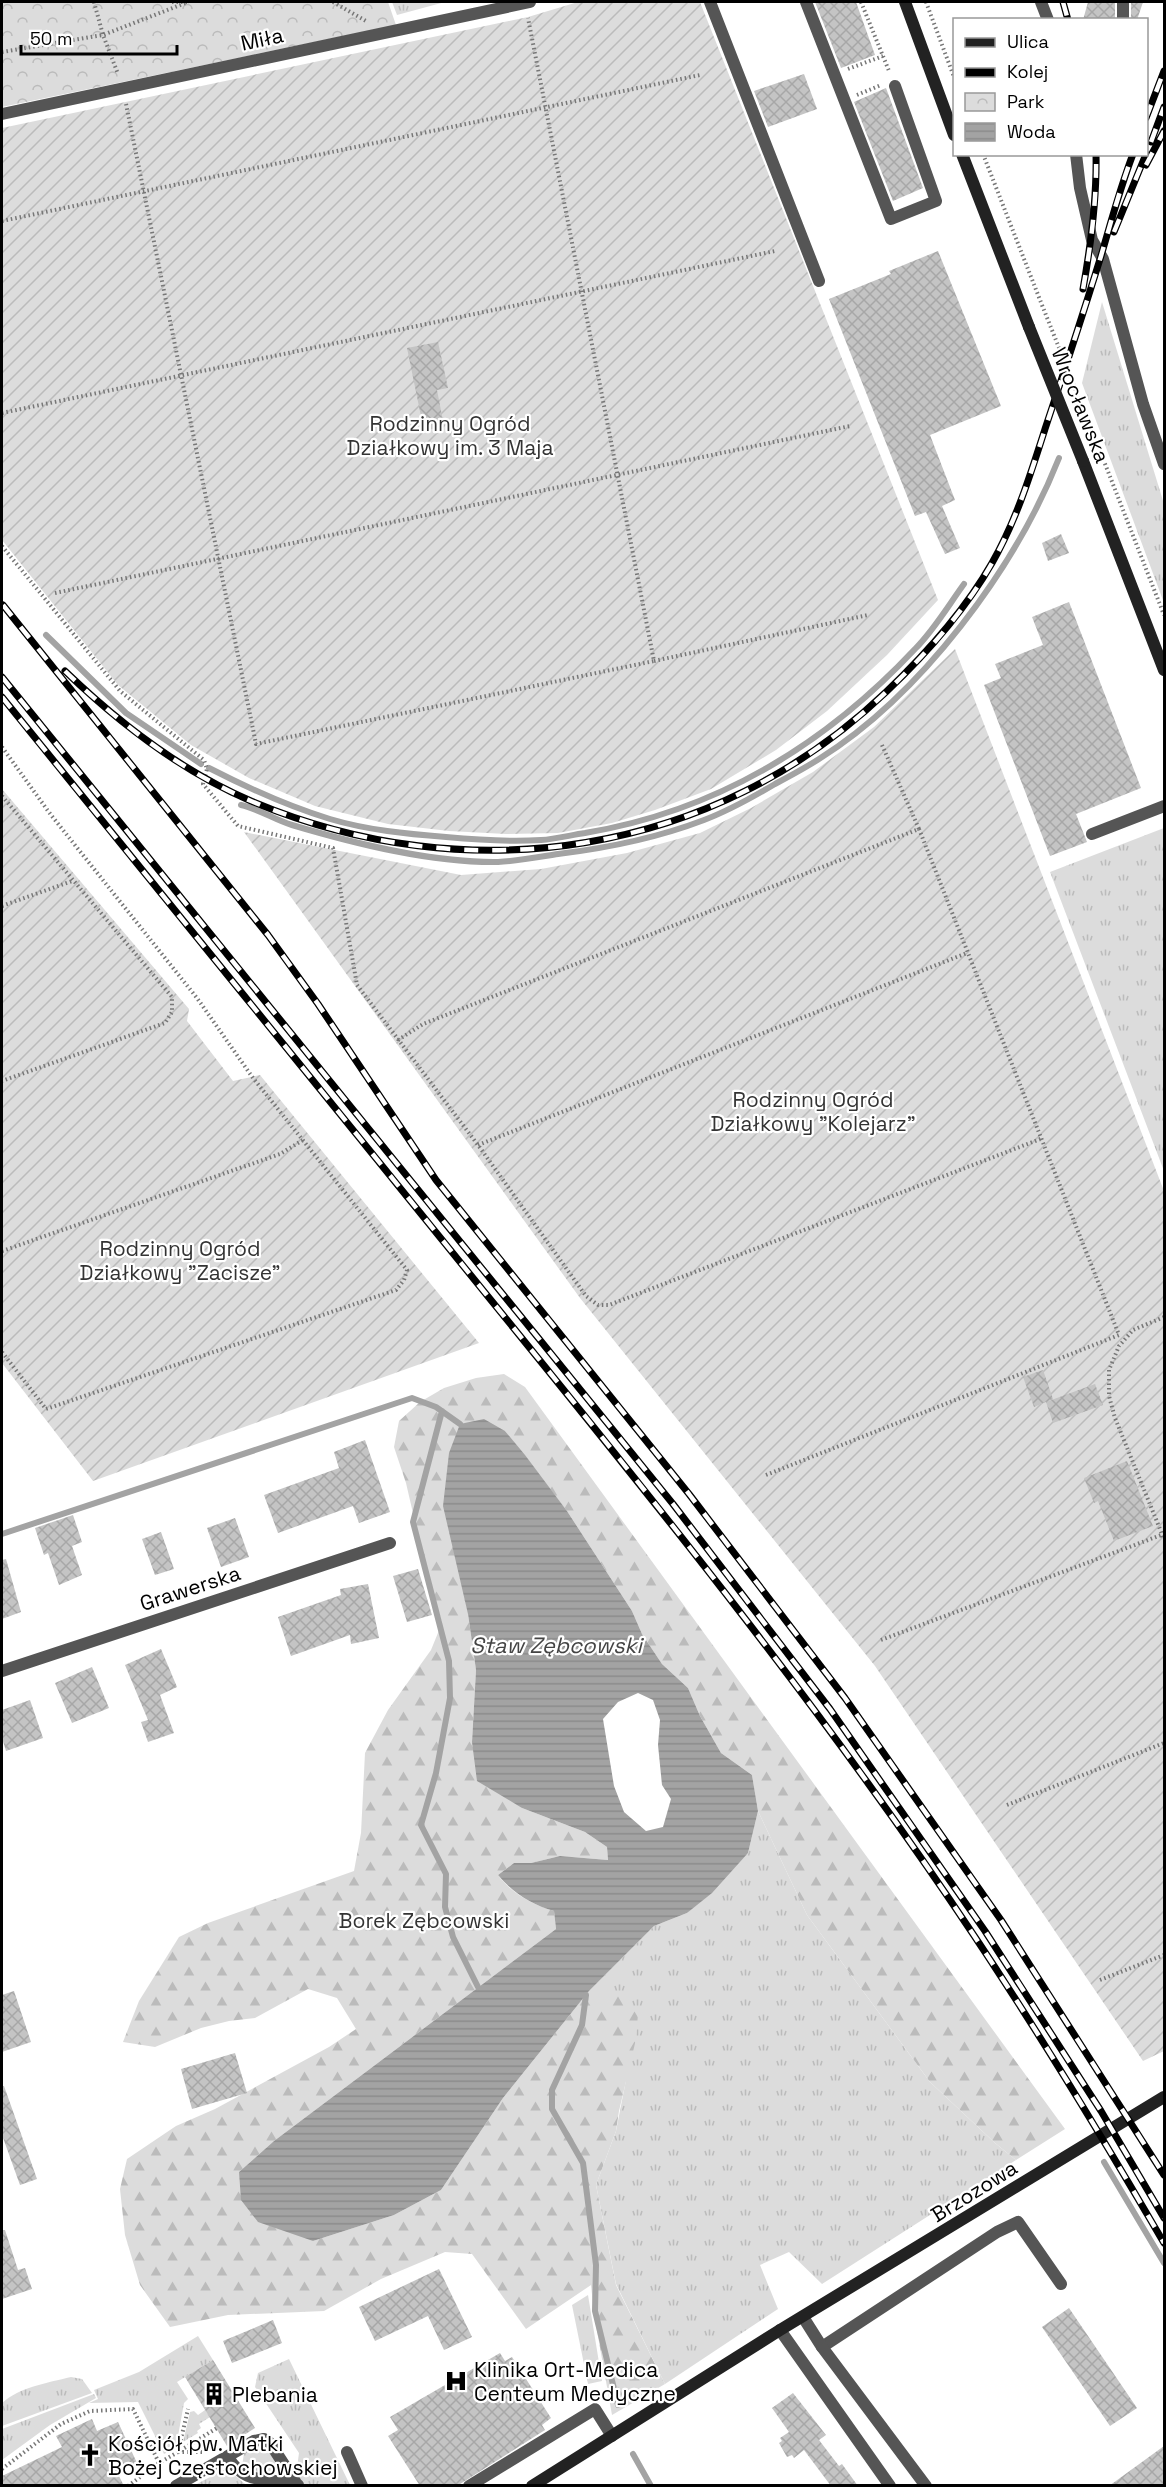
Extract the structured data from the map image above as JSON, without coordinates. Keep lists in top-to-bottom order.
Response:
{
  "streets": {
    "street": [
      "Miła",
      "Wrocławska",
      "Grawerska",
      "Brzozowa"
    ]
  },
  "water": ["Staw Zębcowski"],
  "parks": [
    "Rodzinny Ogród Działkowy im. 3 Maja",
    "Rodzinny Ogród Działkowy \"Kolejarz\"",
    "Rodzinny Ogród Działkowy \"Zacisze\"",
    "Borek Zębcowski"
  ],
  "places": {
    "hospital": ["Klinika Ort-Medica Centeum Medyczne"],
    "building": ["Plebania"],
    "church": ["Kościół pw. Matki Bożej Częstochowskiej"]
  },
  "legend": [
    "Ulica",
    "Kolej",
    "Park",
    "Woda"
  ],
  "scale_bar": "50 m"
}
